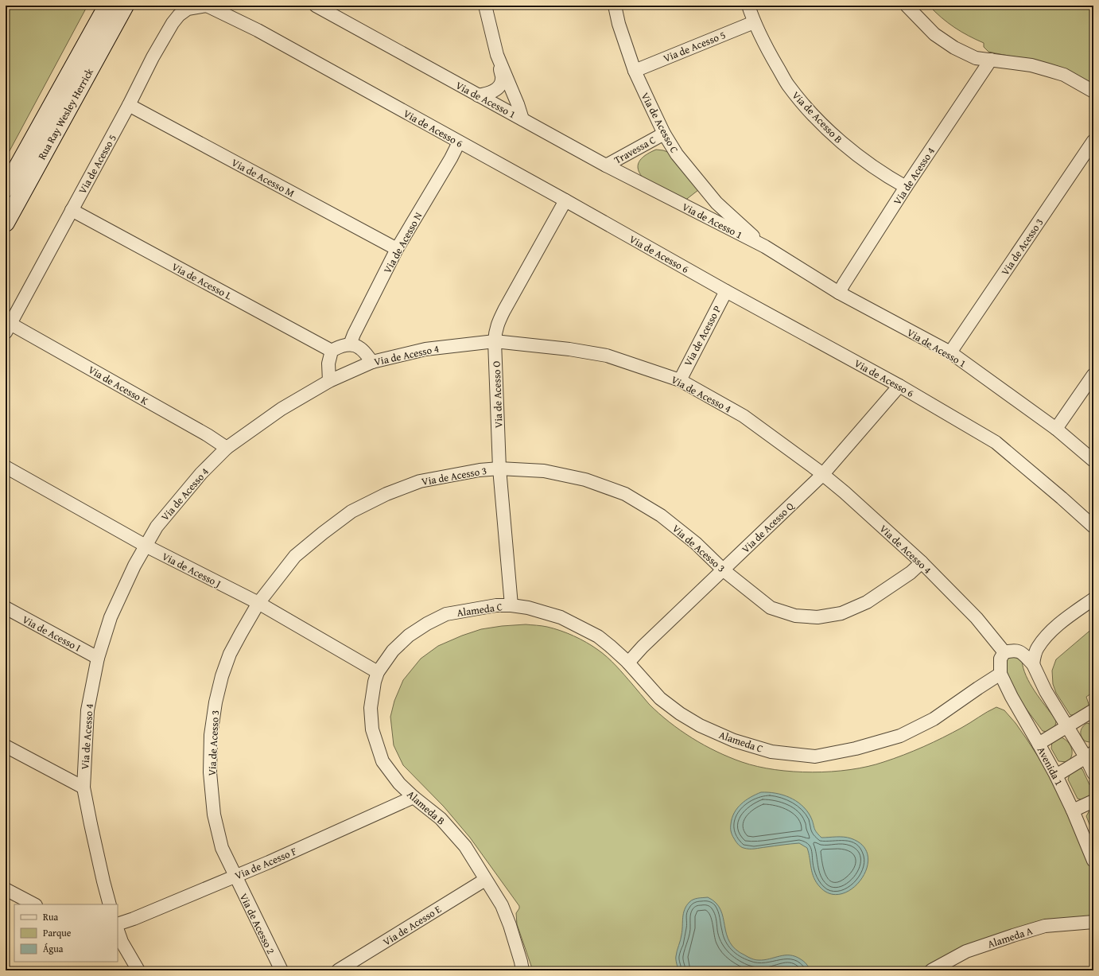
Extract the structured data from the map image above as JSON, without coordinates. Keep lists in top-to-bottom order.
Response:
{
  "streets": {
    "street": [
      "Via de Acesso 5",
      "Via de Acesso 1",
      "Rua Ray Wesley Herrick",
      "Via de Acesso B",
      "Via de Acesso C",
      "Via de Acesso 6",
      "Travessa C",
      "Via de Acesso 4",
      "Via de Acesso M",
      "Via de Acesso N",
      "Via de Acesso 3",
      "Via de Acesso L",
      "Via de Acesso P",
      "Via de Acesso K",
      "Via de Acesso O",
      "Via de Acesso Q",
      "Via de Acesso J",
      "Alameda C",
      "Via de Acesso I",
      "Avenida 1",
      "Alameda B",
      "Via de Acesso F",
      "Via de Acesso 2",
      "Via de Acesso E",
      "Alameda A"
    ]
  },
  "crossings": [
    ["Via de Acesso 5", "Via de Acesso B"],
    ["Via de Acesso 5", "Via de Acesso C"],
    ["Via de Acesso 5", "Via de Acesso 6"],
    ["Via de Acesso 5", "Via de Acesso M"],
    ["Via de Acesso 5", "Via de Acesso L"],
    ["Via de Acesso 5", "Via de Acesso K"],
    ["Via de Acesso 1", "Via de Acesso C"],
    ["Via de Acesso 1", "Travessa C"],
    ["Via de Acesso 1", "Via de Acesso 4"],
    ["Via de Acesso 1", "Via de Acesso 3"],
    ["Via de Acesso B", "Via de Acesso 4"],
    ["Via de Acesso C", "Travessa C"],
    ["Via de Acesso 6", "Via de Acesso N"],
    ["Via de Acesso 6", "Via de Acesso P"],
    ["Via de Acesso 6", "Via de Acesso O"],
    ["Via de Acesso 6", "Via de Acesso Q"],
    ["Via de Acesso 4", "Via de Acesso 3"],
    ["Via de Acesso 4", "Via de Acesso P"],
    ["Via de Acesso 4", "Via de Acesso K"],
    ["Via de Acesso 4", "Via de Acesso O"],
    ["Via de Acesso 4", "Via de Acesso Q"],
    ["Via de Acesso 4", "Via de Acesso J"],
    ["Via de Acesso 4", "Via de Acesso I"],
    ["Via de Acesso M", "Via de Acesso N"],
    ["Via de Acesso 3", "Via de Acesso O"],
    ["Via de Acesso 3", "Via de Acesso Q"],
    ["Via de Acesso 3", "Via de Acesso J"],
    ["Via de Acesso 3", "Via de Acesso F"],
    ["Via de Acesso 3", "Via de Acesso 2"],
    ["Via de Acesso O", "Alameda C"],
    ["Via de Acesso Q", "Alameda C"],
    ["Via de Acesso J", "Alameda C"],
    ["Via de Acesso J", "Alameda B"],
    ["Alameda C", "Avenida 1"],
    ["Alameda C", "Alameda B"],
    ["Alameda B", "Via de Acesso F"],
    ["Alameda B", "Via de Acesso E"],
    ["Via de Acesso F", "Via de Acesso 2"]
  ],
  "legend": ["Rua", "Parque", "Água"]
}
